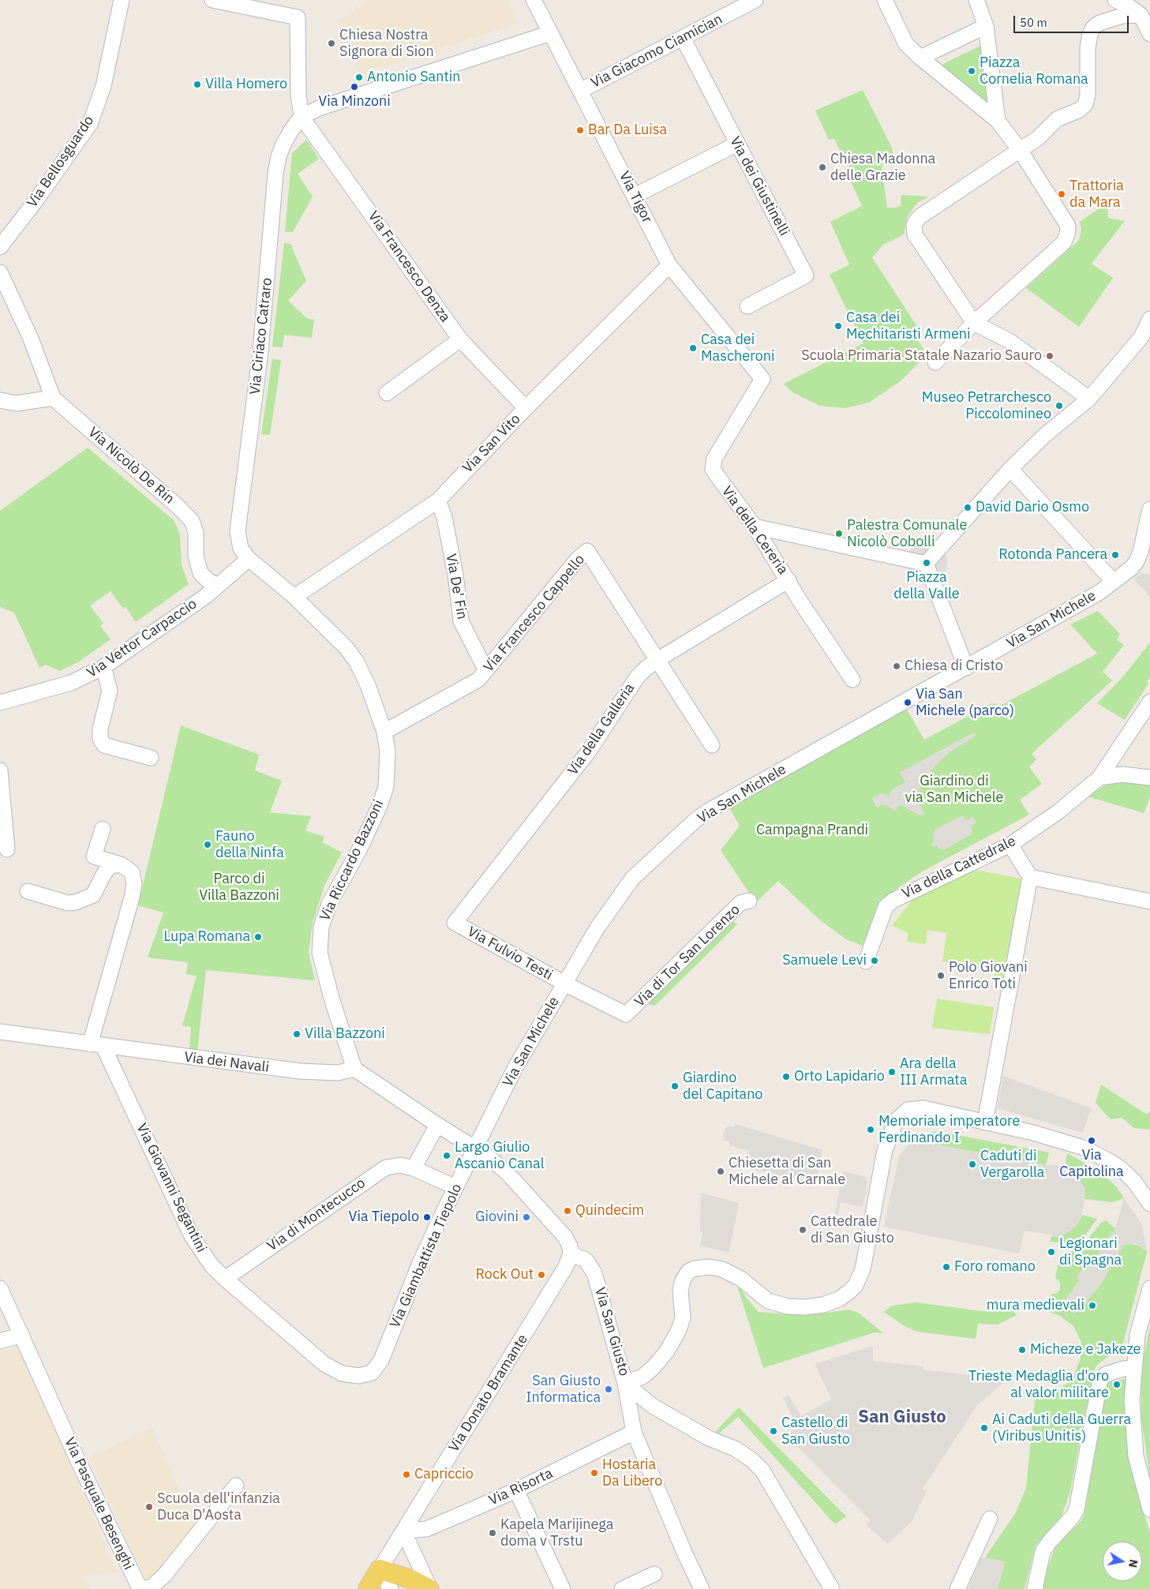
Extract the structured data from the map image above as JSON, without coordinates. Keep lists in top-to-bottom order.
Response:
{
  "streets": {
    "street": [
      "Via Giacomo Ciamician",
      "Via Bellosguardo",
      "Via dei Giustinelli",
      "Via Tigor",
      "Via Francesco Denza",
      "Via Ciriaco Catraro",
      "Via San Vito",
      "Via Nicolò De Rin",
      "Via della Cereria",
      "Via De' Fin",
      "Via Francesco Cappello",
      "Via San Michele",
      "Via Vettor Carpaccio",
      "Via della Galleria",
      "Via Riccardo Bazzoni",
      "Via della Cattedrale",
      "Via Fulvio Testi",
      "Via di Tor San Lorenzo",
      "Via dei Navali",
      "Via Giovanni Segantini",
      "Via di Montecucco",
      "Via Giambattista Tiepolo",
      "Via San Giusto",
      "Via Donato Bramante",
      "Via Risorta",
      "Via Pasquale Besenghi"
    ]
  },
  "crossings": [
    ["Via Giacomo Ciamician", "Via dei Giustinelli"],
    ["Via Giacomo Ciamician", "Via Tigor"],
    ["Via Tigor", "Via San Vito"],
    ["Via Tigor", "Via della Cereria"],
    ["Via Francesco Denza", "Via Ciriaco Catraro"],
    ["Via Francesco Denza", "Via San Vito"],
    ["Via Ciriaco Catraro", "Via Vettor Carpaccio"],
    ["Via Ciriaco Catraro", "Via Riccardo Bazzoni"],
    ["Via San Vito", "Via De' Fin"],
    ["Via San Vito", "Via Riccardo Bazzoni"],
    ["Via Nicolò De Rin", "Via Vettor Carpaccio"],
    ["Via della Cereria", "Via della Galleria"],
    ["Via De' Fin", "Via Francesco Cappello"],
    ["Via Francesco Cappello", "Via della Galleria"],
    ["Via Francesco Cappello", "Via Riccardo Bazzoni"],
    ["Via San Michele", "Via Fulvio Testi"],
    ["Via San Michele", "Via di Tor San Lorenzo"],
    ["Via San Michele", "Via Giambattista Tiepolo"],
    ["Via Vettor Carpaccio", "Via Riccardo Bazzoni"],
    ["Via della Galleria", "Via Fulvio Testi"],
    ["Via Riccardo Bazzoni", "Via dei Navali"],
    ["Via Fulvio Testi", "Via di Tor San Lorenzo"],
    ["Via dei Navali", "Via Giovanni Segantini"],
    ["Via Giovanni Segantini", "Via di Montecucco"],
    ["Via Giovanni Segantini", "Via Giambattista Tiepolo"],
    ["Via San Giusto", "Via Donato Bramante"],
    ["Via Donato Bramante", "Via Risorta"]
  ],
  "districts": ["San Giusto"],
  "parks": ["Giardino di via San Michele", "Campagna Prandi", "Parco di Villa Bazzoni"],
  "places": [
    "Chiesa Nostra Signora di Sion",
    "Piazza Cornelia Romana",
    "Antonio Santin",
    "Villa Homero",
    "Via Minzoni",
    "Bar Da Luisa",
    "Chiesa Madonna delle Grazie",
    "Trattoria da Mara",
    "Casa dei Mechitaristi Armeni",
    "Casa dei Mascheroni",
    "Scuola Primaria Statale Nazario Sauro",
    "Museo Petrarchesco Piccolomineo",
    "David Dario Osmo",
    "Palestra Comunale Nicolò Cobolli",
    "Rotonda Pancera",
    "Piazza della Valle",
    "Chiesa di Cristo",
    "Via San Michele (parco)",
    "Fauno della Ninfa",
    "Lupa Romana",
    "Samuele Levi",
    "Polo Giovani Enrico Toti",
    "Villa Bazzoni",
    "Ara della III Armata",
    "Orto Lapidario",
    "Giardino del Capitano",
    "Memoriale imperatore Ferdinando I",
    "Via Capitolina",
    "Largo Giulio Ascanio Canal",
    "Caduti di Vergarolla",
    "Chiesetta di San Michele al Carnale",
    "Quindecim",
    "Via Tiepolo",
    "Giovini",
    "Cattedrale di San Giusto",
    "Legionari di Spagna",
    "Foro romano",
    "Rock Out",
    "mura medievali",
    "Micheze e Jakeze",
    "Trieste Medaglia d'oro al valor militare",
    "San Giusto Informatica",
    "Ai Caduti della Guerra (Viribus Unitis)",
    "Castello di San Giusto",
    "Hostaria Da Libero",
    "Capriccio",
    "Scuola dell'infanzia Duca D'Aosta",
    "Kapela Marijinega doma v Trstu"
  ],
  "scale_bar": "50 m",
  "north": "right"
}
